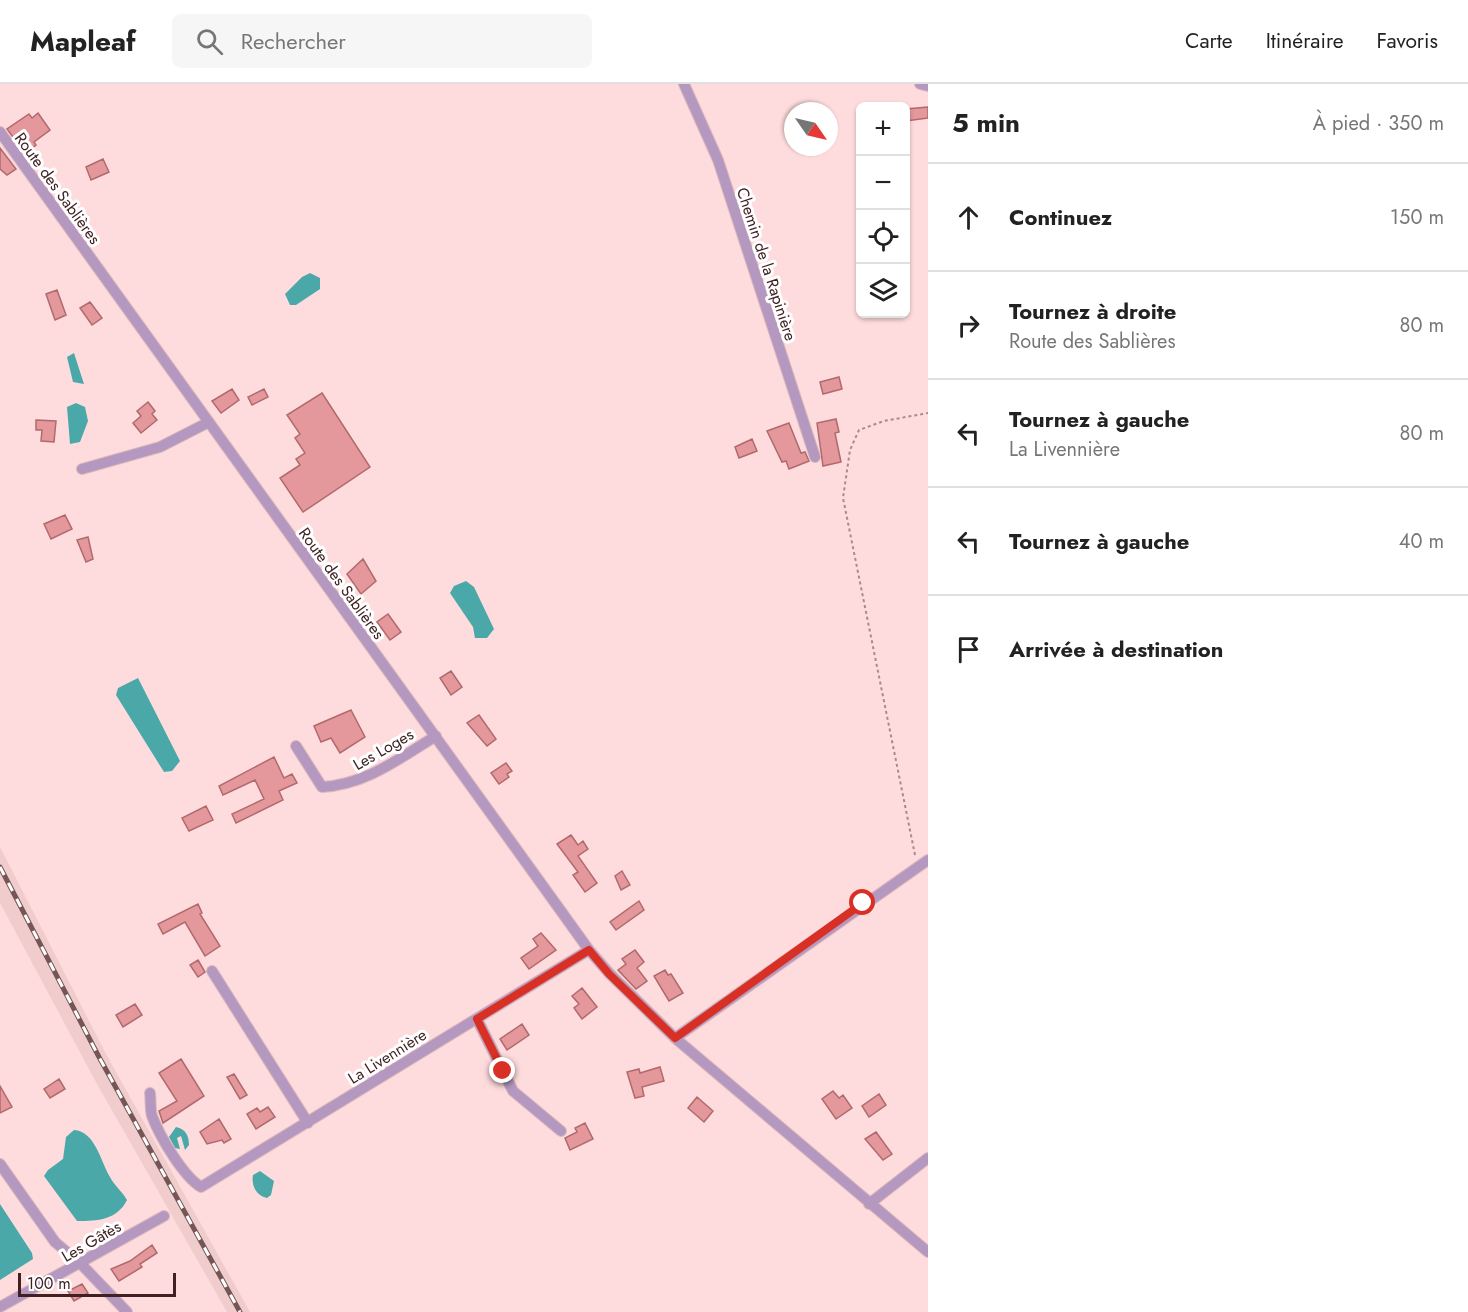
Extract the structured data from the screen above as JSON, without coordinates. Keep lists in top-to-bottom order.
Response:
{
  "streets": {
    "street": [
      "Route des Sablières",
      "Chemin de la Rapinière",
      "Les Loges",
      "La Livennière",
      "Les Gâtès"
    ]
  },
  "crossings": [
    ["Route des Sablières", "Les Loges"],
    ["Route des Sablières", "La Livennière"]
  ],
  "scale_bar": "100 m",
  "north": "bottom right",
  "page": {
    "header": "Mapleaf",
    "search": "Rechercher",
    "nav": ["Carte", "Itinéraire", "Favoris"],
    "heading": ["5 min", "À pied · 350 m"],
    "map_buttons": ["+", "−"],
    "list": [
      ["Continuez", "150 m"],
      ["Tournez à droite", "Route des Sablières", "80 m"],
      ["Tournez à gauche", "La Livennière", "80 m"],
      ["Tournez à gauche", "40 m"],
      "Arrivée à destination"
    ],
    "scale": "100 m"
  }
}
